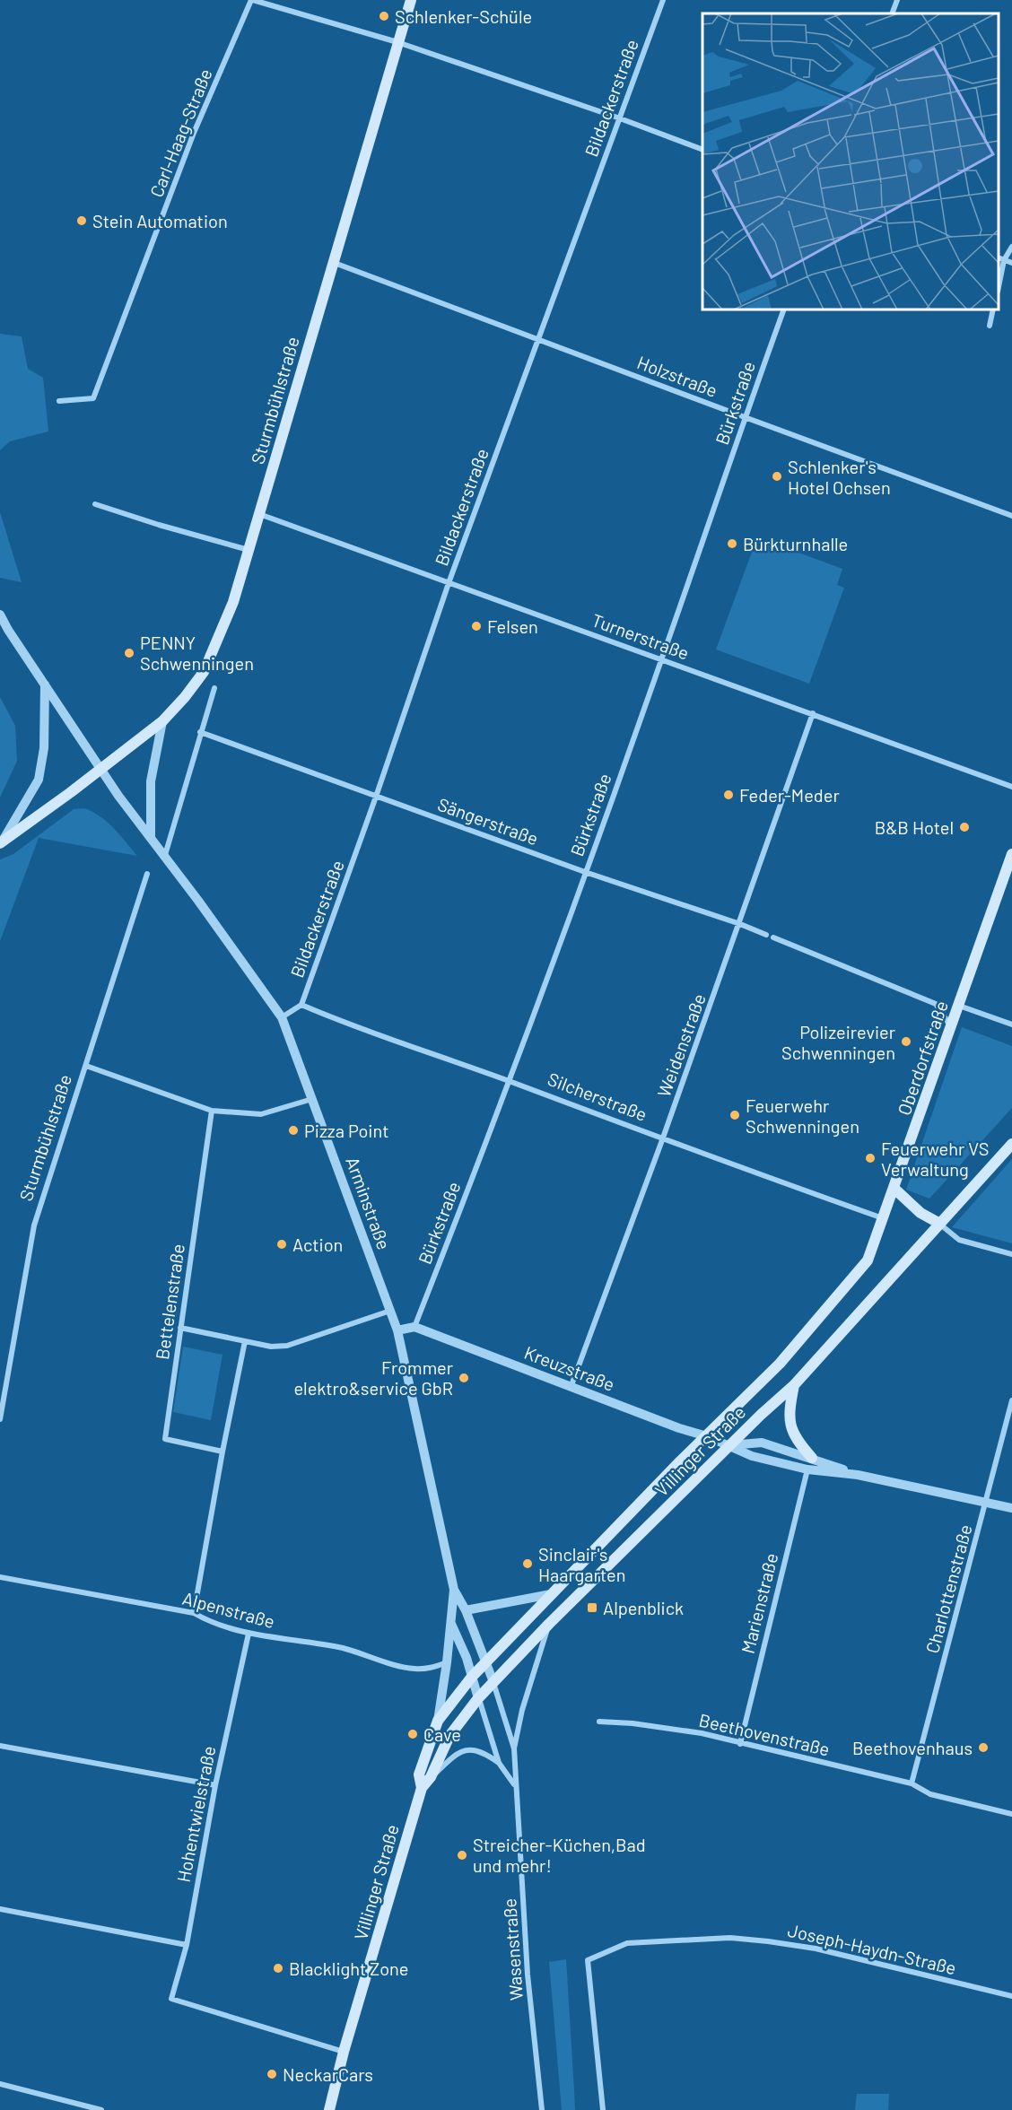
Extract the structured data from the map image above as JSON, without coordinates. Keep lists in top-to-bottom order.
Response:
{
  "streets": {
    "main road": ["Sturmbühlstraße", "Oberdorfstraße", "Villinger Straße"],
    "street": [
      "Bildackerstraße",
      "Carl-Haag-Straße",
      "Holzstraße",
      "Bürkstraße",
      "Turnerstraße",
      "Sängerstraße",
      "Weidenstraße",
      "Silcherstraße",
      "Arminstraße",
      "Bettelenstraße",
      "Kreuzstraße",
      "Charlottenstraße",
      "Marienstraße",
      "Alpenstraße",
      "Beethovenstraße",
      "Hohentwielstraße",
      "Joseph-Haydn-Straße",
      "Wasenstraße"
    ]
  },
  "crossings": [
    ["Bildackerstraße", "Holzstraße"],
    ["Bildackerstraße", "Turnerstraße"],
    ["Bildackerstraße", "Sängerstraße"],
    ["Bildackerstraße", "Silcherstraße"],
    ["Bildackerstraße", "Arminstraße"],
    ["Holzstraße", "Sturmbühlstraße"],
    ["Holzstraße", "Bürkstraße"],
    ["Sturmbühlstraße", "Turnerstraße"],
    ["Sturmbühlstraße", "Arminstraße"],
    ["Bürkstraße", "Turnerstraße"],
    ["Bürkstraße", "Sängerstraße"],
    ["Bürkstraße", "Silcherstraße"],
    ["Bürkstraße", "Kreuzstraße"],
    ["Turnerstraße", "Weidenstraße"],
    ["Sängerstraße", "Weidenstraße"],
    ["Weidenstraße", "Silcherstraße"],
    ["Weidenstraße", "Kreuzstraße"],
    ["Oberdorfstraße", "Silcherstraße"],
    ["Oberdorfstraße", "Kreuzstraße"],
    ["Oberdorfstraße", "Villinger Straße"],
    ["Arminstraße", "Villinger Straße"],
    ["Arminstraße", "Alpenstraße"],
    ["Arminstraße", "Wasenstraße"],
    ["Kreuzstraße", "Villinger Straße"],
    ["Kreuzstraße", "Charlottenstraße"],
    ["Kreuzstraße", "Marienstraße"],
    ["Villinger Straße", "Hohentwielstraße"],
    ["Villinger Straße", "Wasenstraße"],
    ["Charlottenstraße", "Beethovenstraße"],
    ["Marienstraße", "Beethovenstraße"],
    ["Alpenstraße", "Hohentwielstraße"]
  ],
  "places": {
    "other": [
      "Schlenker-Schüle",
      "Stein Automation",
      "Schlenker's Hotel Ochsen",
      "Bürkturnhalle",
      "Felsen",
      "PENNY Schwenningen",
      "Feder-Meder",
      "B&B Hotel",
      "Polizeirevier Schwenningen",
      "Feuerwehr Schwenningen",
      "Pizza Point",
      "Feuerwehr VS Verwaltung",
      "Action",
      "Frommer elektro&service GbR",
      "Sinclair's Haargarten",
      "Cave",
      "Beethovenhaus",
      "Streicher-Küchen,Bad und mehr!",
      "Blacklight Zone",
      "NeckarCars"
    ],
    "transit": ["Alpenblick"]
  }
}
